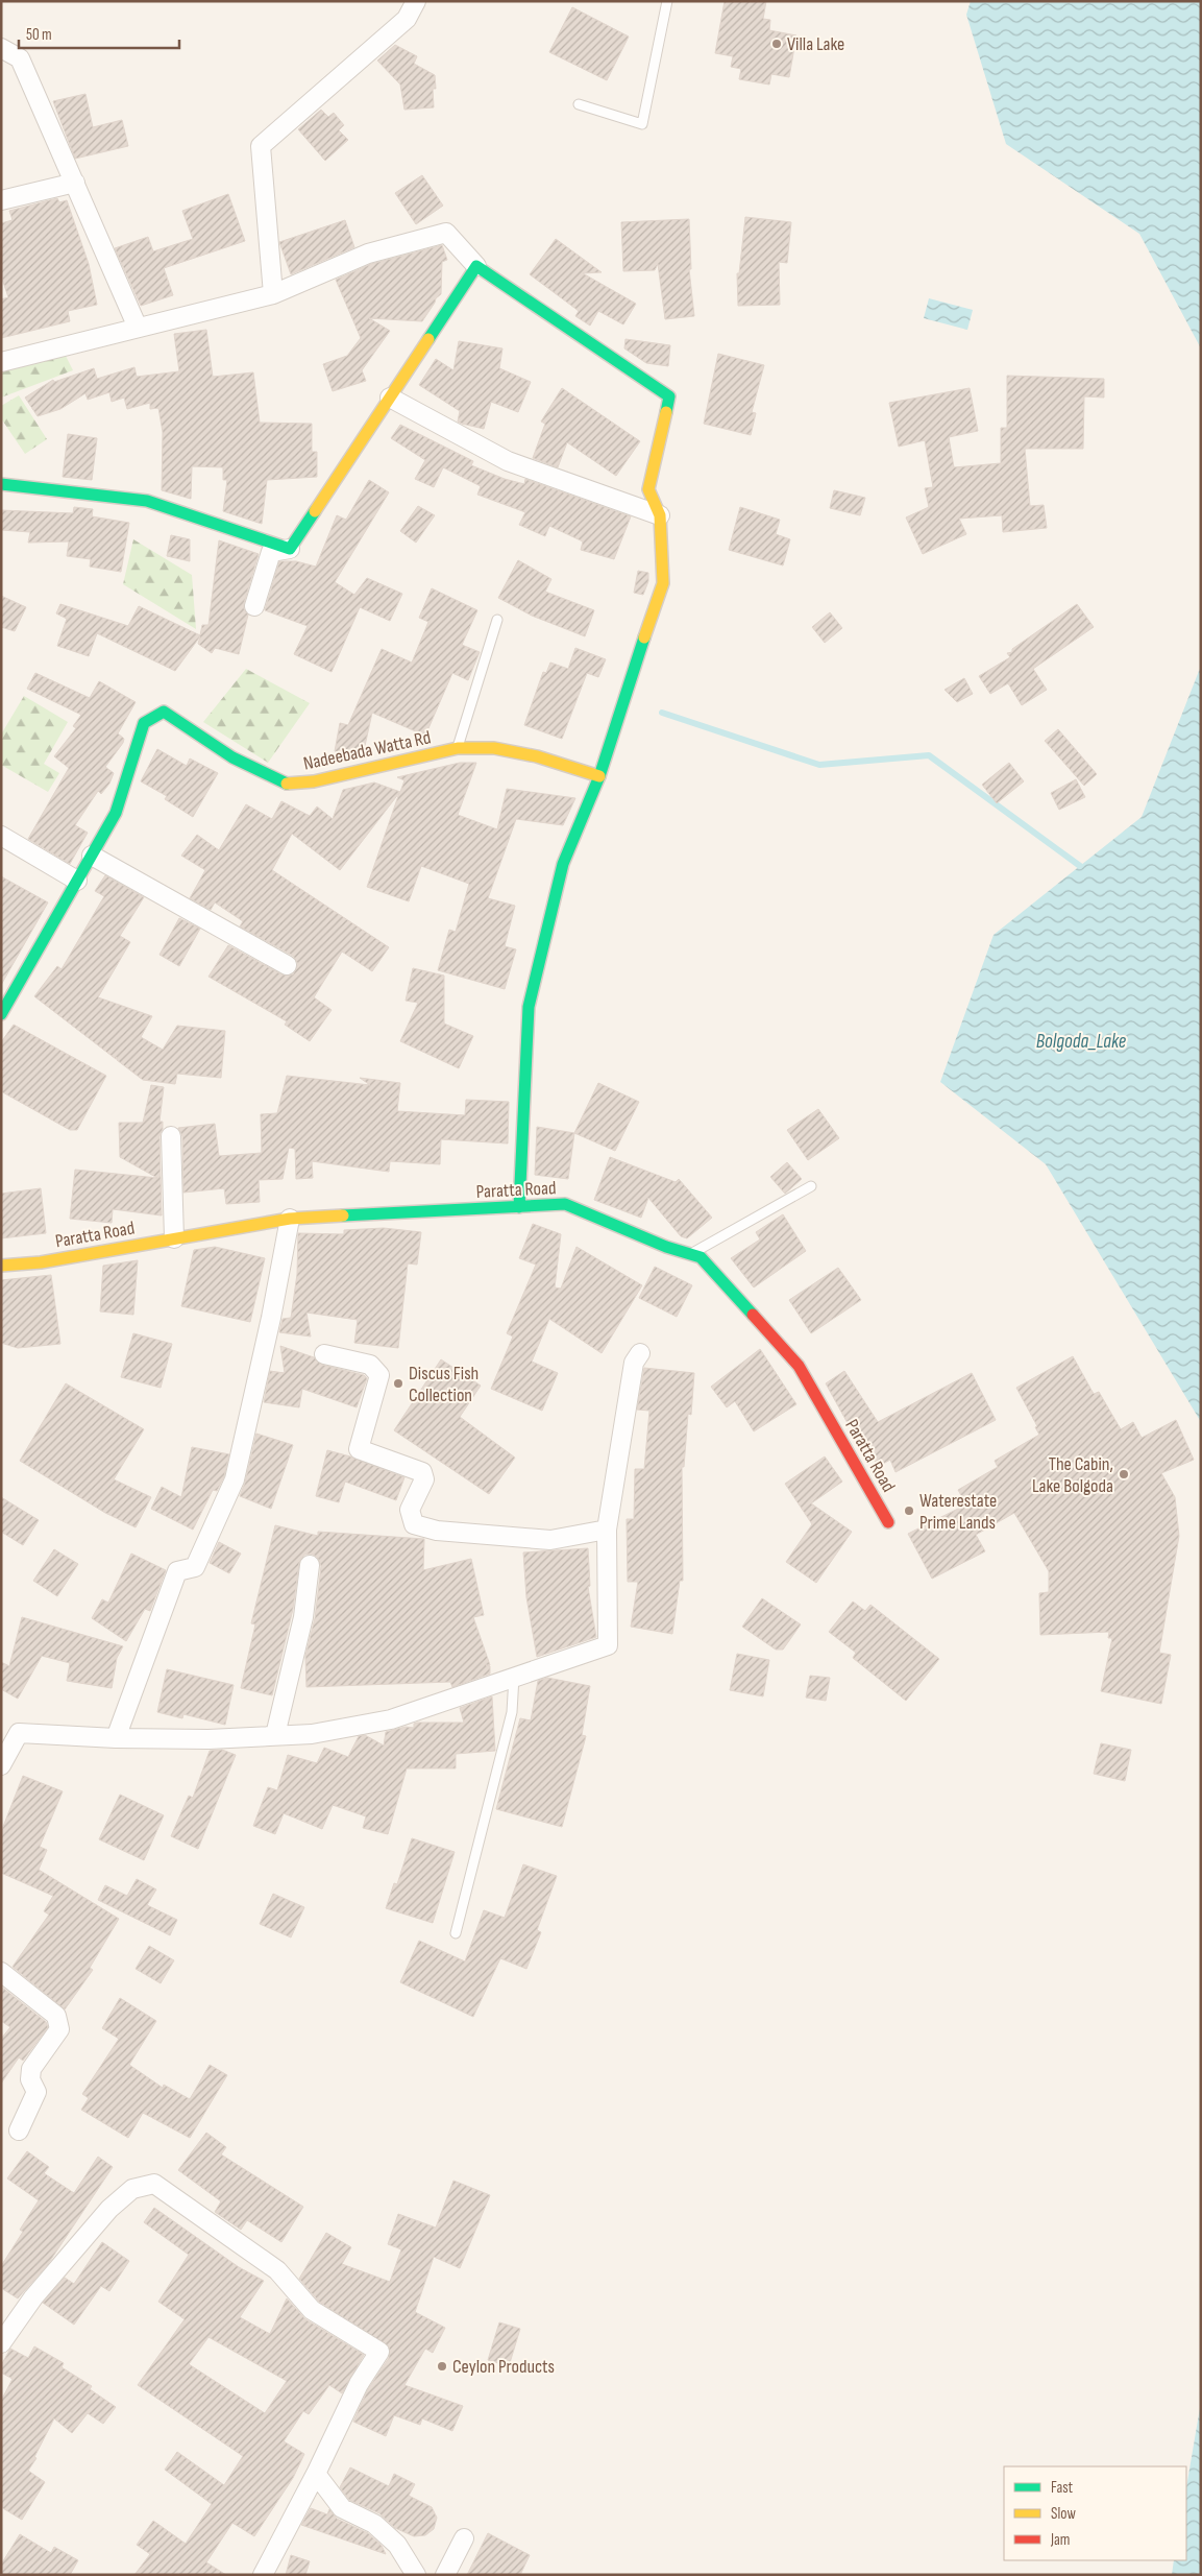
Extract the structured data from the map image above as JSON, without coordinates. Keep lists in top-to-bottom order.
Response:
{
  "streets": {
    "street": ["Nadeebada Watta Rd", "Paratta Road"]
  },
  "water": ["Bolgoda_Lake"],
  "places": [
    "Villa Lake",
    "Discus Fish Collection",
    "The Cabin, Lake Bolgoda",
    "Waterestate Prime Lands",
    "Ceylon Products"
  ],
  "legend": ["Fast", "Slow", "Jam"],
  "scale_bar": "50 m"
}
